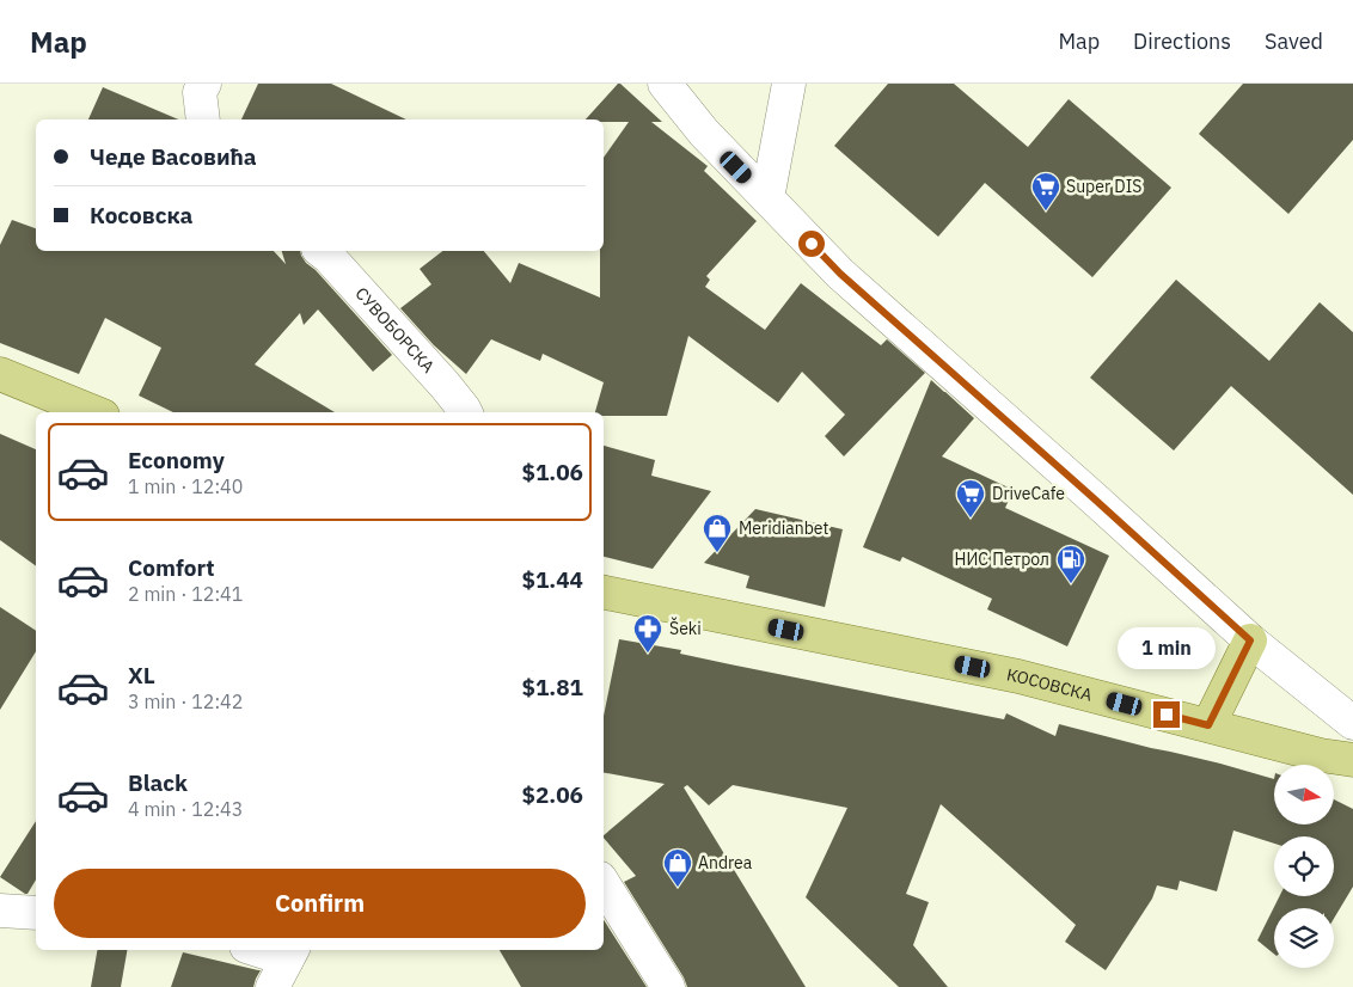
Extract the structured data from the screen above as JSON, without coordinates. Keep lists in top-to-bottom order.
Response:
{
  "streets": {
    "main road": ["КОСОВСКА"],
    "street": ["СУВОБОРСКА"]
  },
  "places": {
    "supermarket": ["Super DIS", "DriveCafe"],
    "shop": ["Meridianbet", "Andrea"],
    "fuel station": ["НИС Петрол"],
    "pharmacy": ["Šeki"]
  },
  "north": "right",
  "page": {
    "header": "Map",
    "nav": ["Map", "Directions", "Saved"],
    "banner": ["Чеде Васовића", "Косовска"],
    "list": [
      {
        "name": "Economy",
        "note": "1 min · 12:40",
        "value": "$1.06"
      },
      {
        "name": "Comfort",
        "note": "2 min · 12:41",
        "value": "$1.44"
      },
      {
        "name": "XL",
        "note": "3 min · 12:42",
        "value": "$1.81"
      },
      {
        "name": "Black",
        "note": "4 min · 12:43",
        "value": "$2.06"
      }
    ],
    "bubble": "1 min",
    "buttons": "Confirm"
  }
}
